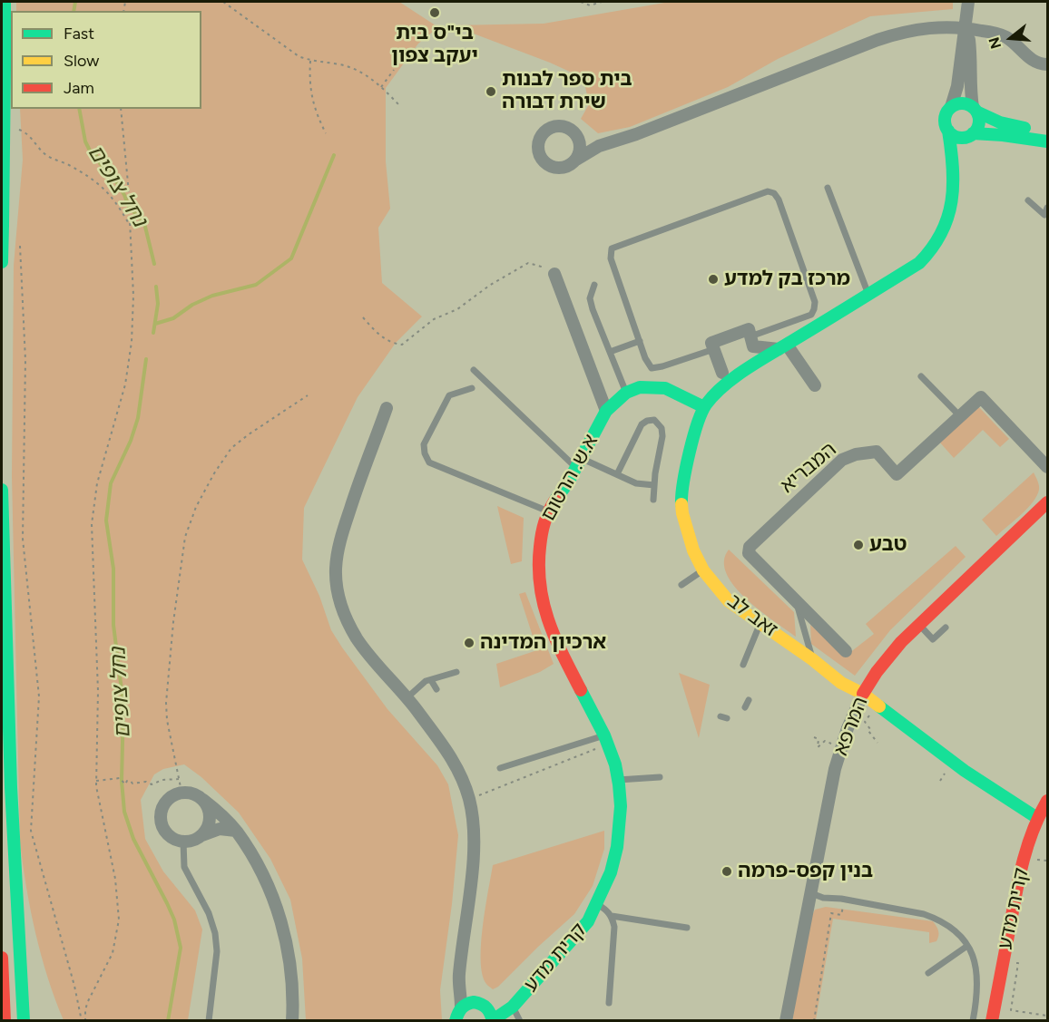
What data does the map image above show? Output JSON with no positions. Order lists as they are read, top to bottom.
{
  "streets": {
    "main road": [
      "א.ש. הרטום",
      "זאב לב",
      "המרפא",
      "קרית מדע"
    ],
    "street": ["המבריא"]
  },
  "crossings": [
    ["א.ש. הרטום", "קרית מדע"],
    ["זאב לב", "המרפא"],
    ["זאב לב", "קרית מדע"]
  ],
  "water": ["נחל צופים"],
  "places": [
    "בי\"ס בית יעקב צפון",
    "בית ספר לבנות שירת דבורה",
    "מרכז בק למדע",
    "טבע",
    "ארכיון המדינה",
    "בנין קפס-פרמה"
  ],
  "legend": ["Fast", "Slow", "Jam"],
  "north": "left"
}
